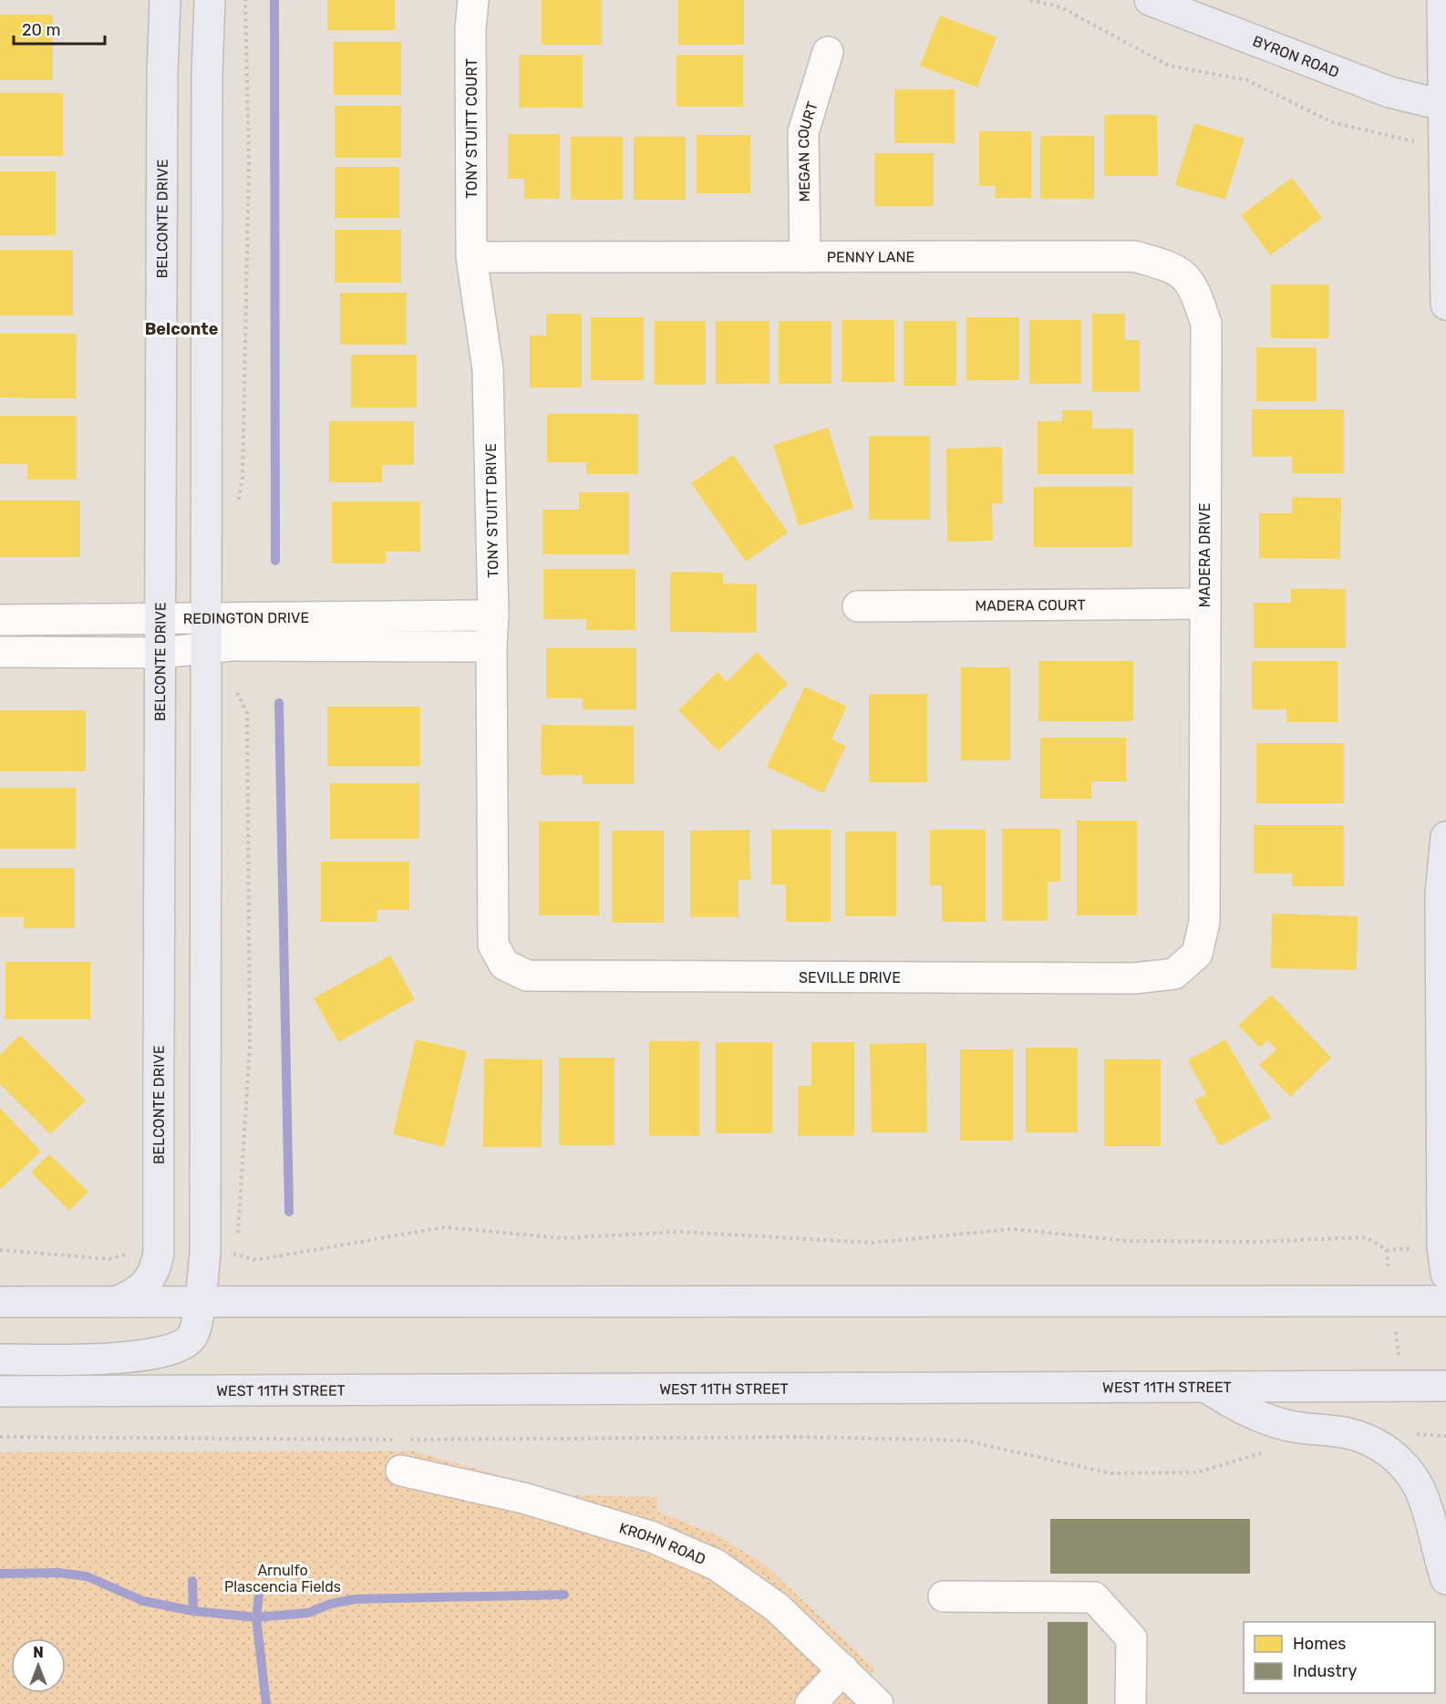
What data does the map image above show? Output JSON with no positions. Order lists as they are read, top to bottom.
{
  "streets": {
    "main road": ["BYRON ROAD", "BELCONTE DRIVE", "WEST 11TH STREET"],
    "street": [
      "TONY STUITT COURT",
      "MEGAN COURT",
      "PENNY LANE",
      "TONY STUITT DRIVE",
      "MADERA DRIVE",
      "MADERA COURT",
      "REDINGTON DRIVE",
      "SEVILLE DRIVE",
      "KROHN ROAD"
    ]
  },
  "crossings": [
    ["TONY STUITT COURT", "PENNY LANE"],
    ["TONY STUITT COURT", "TONY STUITT DRIVE"],
    ["MEGAN COURT", "PENNY LANE"],
    ["BELCONTE DRIVE", "REDINGTON DRIVE"],
    ["PENNY LANE", "TONY STUITT DRIVE"],
    ["PENNY LANE", "MADERA DRIVE"],
    ["TONY STUITT DRIVE", "REDINGTON DRIVE"],
    ["TONY STUITT DRIVE", "SEVILLE DRIVE"],
    ["MADERA DRIVE", "MADERA COURT"],
    ["MADERA DRIVE", "SEVILLE DRIVE"]
  ],
  "districts": ["Belconte"],
  "parks": ["Arnulfo Plascencia Fields"],
  "legend": ["Homes", "Industry"],
  "scale_bar": "20 m",
  "north": "top"
}
